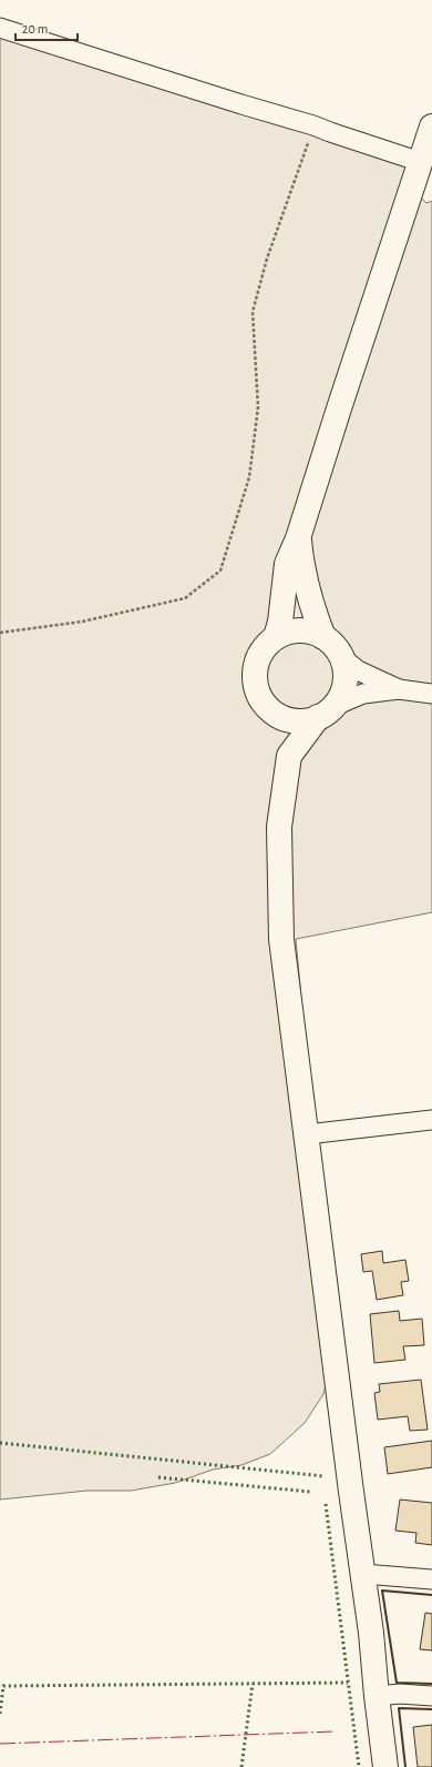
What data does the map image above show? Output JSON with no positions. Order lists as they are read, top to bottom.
{
  "scale_bar": "20 m"
}
